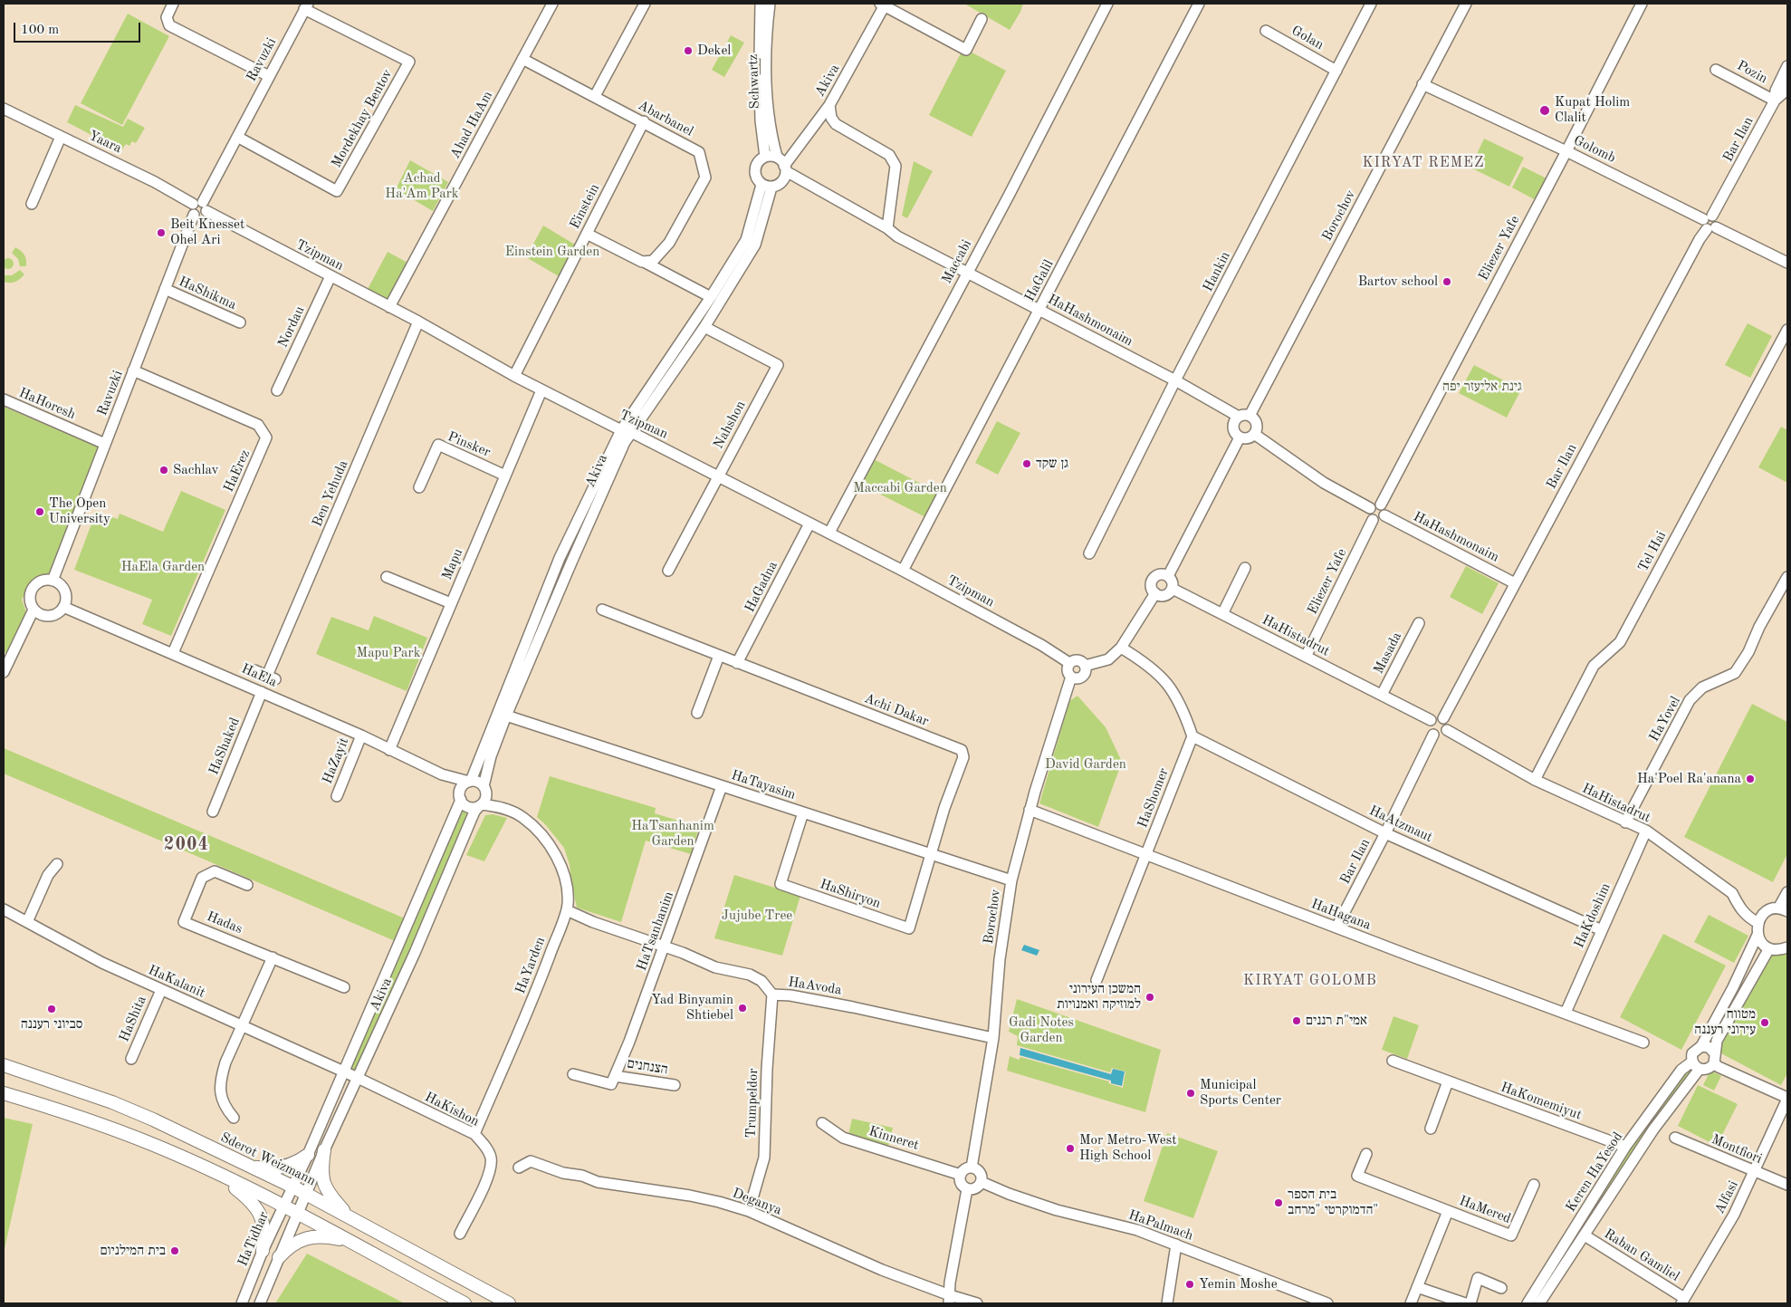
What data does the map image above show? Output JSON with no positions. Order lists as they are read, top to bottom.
{
  "streets": {
    "main road": ["Sderot Weizmann"],
    "street": [
      "Golan",
      "Ravuzki",
      "Pozin",
      "Akiva",
      "Schwartz",
      "Mordekhay Bentov",
      "Abarbanel",
      "Ahad HaAm",
      "Bar Ilan",
      "Yaara",
      "Golomb",
      "Einstein",
      "Borochov",
      "Eliezer Yafe",
      "Tzipman",
      "Maccabi",
      "Hankin",
      "HaGalil",
      "HaShikma",
      "HaHashmonaim",
      "Nordau",
      "HaHoresh",
      "Nahshon",
      "Pinsker",
      "HaErez",
      "Ben Yehuda",
      "Tel Hai",
      "Mapu",
      "HaGadna",
      "HaHistadrut",
      "Masada",
      "HaEla",
      "Achi Dakar",
      "HaYovel",
      "HaShaked",
      "HaZayit",
      "HaTayasim",
      "HaShomer",
      "HaAtzmaut",
      "HaShiryon",
      "HaHagana",
      "HaKdoshim",
      "Hadas",
      "HaTsanhanim",
      "HaYarden",
      "HaKalanit",
      "HaAvoda",
      "HaShita",
      "הצנחנים",
      "HaKomemiyut",
      "Trumpeldor",
      "HaKishon",
      "Kinneret",
      "Montfiori",
      "Keren HaYesod",
      "Alfasi",
      "Deganya",
      "HaMered",
      "HaPalmach",
      "HaTidhar",
      "Raban Gamliel"
    ]
  },
  "crossings": [
    ["Golan", "Hankin"],
    ["Ravuzki", "Mordekhay Bentov"],
    ["Ravuzki", "Yaara"],
    ["Ravuzki", "Tzipman"],
    ["Ravuzki", "HaShikma"],
    ["Ravuzki", "HaHoresh"],
    ["Ravuzki", "HaErez"],
    ["Ravuzki", "HaEla"],
    ["Pozin", "Bar Ilan"],
    ["Akiva", "Schwartz"],
    ["Akiva", "Tzipman"],
    ["Akiva", "HaHashmonaim"],
    ["Akiva", "Nahshon"],
    ["Akiva", "HaEla"],
    ["Akiva", "HaTayasim"],
    ["Akiva", "HaYarden"],
    ["Akiva", "HaKalanit"],
    ["Akiva", "HaKishon"],
    ["Akiva", "Sderot Weizmann"],
    ["Akiva", "HaTidhar"],
    ["Schwartz", "HaHashmonaim"],
    ["Abarbanel", "Ahad HaAm"],
    ["Abarbanel", "Einstein"],
    ["Ahad HaAm", "Tzipman"],
    ["Bar Ilan", "Golomb"],
    ["Bar Ilan", "HaHashmonaim"],
    ["Bar Ilan", "HaHistadrut"],
    ["Bar Ilan", "HaAtzmaut"],
    ["Bar Ilan", "HaHagana"],
    ["Yaara", "Tzipman"],
    ["Golomb", "Borochov"],
    ["Golomb", "Eliezer Yafe"],
    ["Einstein", "Tzipman"],
    ["Borochov", "Tzipman"],
    ["Borochov", "HaHashmonaim"],
    ["Borochov", "HaTayasim"],
    ["Borochov", "HaHagana"],
    ["Borochov", "HaAvoda"],
    ["Borochov", "Kinneret"],
    ["Borochov", "HaPalmach"],
    ["Eliezer Yafe", "HaHashmonaim"],
    ["Eliezer Yafe", "HaHistadrut"],
    ["Tzipman", "Maccabi"],
    ["Tzipman", "HaGalil"],
    ["Tzipman", "Nordau"],
    ["Tzipman", "Nahshon"],
    ["Tzipman", "Ben Yehuda"],
    ["Tzipman", "Mapu"],
    ["Tzipman", "HaGadna"],
    ["Maccabi", "HaHashmonaim"],
    ["Hankin", "HaHashmonaim"],
    ["HaGalil", "HaHashmonaim"],
    ["Pinsker", "Mapu"],
    ["HaErez", "HaEla"],
    ["Tel Hai", "HaHistadrut"],
    ["Mapu", "HaEla"],
    ["HaGadna", "Achi Dakar"],
    ["HaHistadrut", "Masada"],
    ["HaHistadrut", "HaYovel"],
    ["HaHistadrut", "HaKdoshim"],
    ["HaEla", "HaShaked"],
    ["HaEla", "HaZayit"],
    ["HaEla", "HaYarden"],
    ["Achi Dakar", "HaTayasim"],
    ["Achi Dakar", "HaShiryon"],
    ["HaTayasim", "HaShiryon"],
    ["HaTayasim", "HaTsanhanim"],
    ["HaShomer", "HaAtzmaut"],
    ["HaShomer", "HaHagana"],
    ["HaAtzmaut", "HaKdoshim"],
    ["HaHagana", "HaKdoshim"],
    ["HaTsanhanim", "HaAvoda"],
    ["HaTsanhanim", "הצנחנים"],
    ["HaYarden", "HaAvoda"],
    ["HaYarden", "HaKishon"],
    ["HaKalanit", "HaShita"],
    ["HaKalanit", "HaKishon"],
    ["HaAvoda", "Trumpeldor"],
    ["HaKomemiyut", "Keren HaYesod"],
    ["Trumpeldor", "Deganya"],
    ["Kinneret", "HaPalmach"],
    ["Montfiori", "Alfasi"],
    ["Sderot Weizmann", "HaTidhar"],
    ["Keren HaYesod", "Raban Gamliel"],
    ["Alfasi", "Raban Gamliel"]
  ],
  "districts": ["KIRYAT REMEZ", "2004", "KIRYAT GOLOMB"],
  "parks": [
    "Achad Ha'Am Park",
    "Einstein Garden",
    "גינת אליעזר יפה",
    "Maccabi Garden",
    "HaEla Garden",
    "Mapu Park",
    "David Garden",
    "HaTsanhanim Garden",
    "Jujube Tree",
    "Gadi Notes Garden"
  ],
  "places": [
    "Dekel",
    "Kupat Holim Clalit",
    "Beit Knesset Ohel Ari",
    "Bartov school",
    "גן שקד",
    "Sachlav",
    "The Open University",
    "Ha'Poel Ra'anana",
    "המשכן העירוני למוזיקה ואמנויות",
    "Yad Binyamin Shtiebel",
    "סביוני רעננה",
    "אמי\"ת רננים",
    "מטווח עירוני רעננה",
    "Municipal Sports Center",
    "Mor Metro-West High School",
    "בית הספר הדמוקרטי \"מרחב\"",
    "בית המילניום",
    "Yemin Moshe"
  ],
  "scale_bar": "100 m"
}
